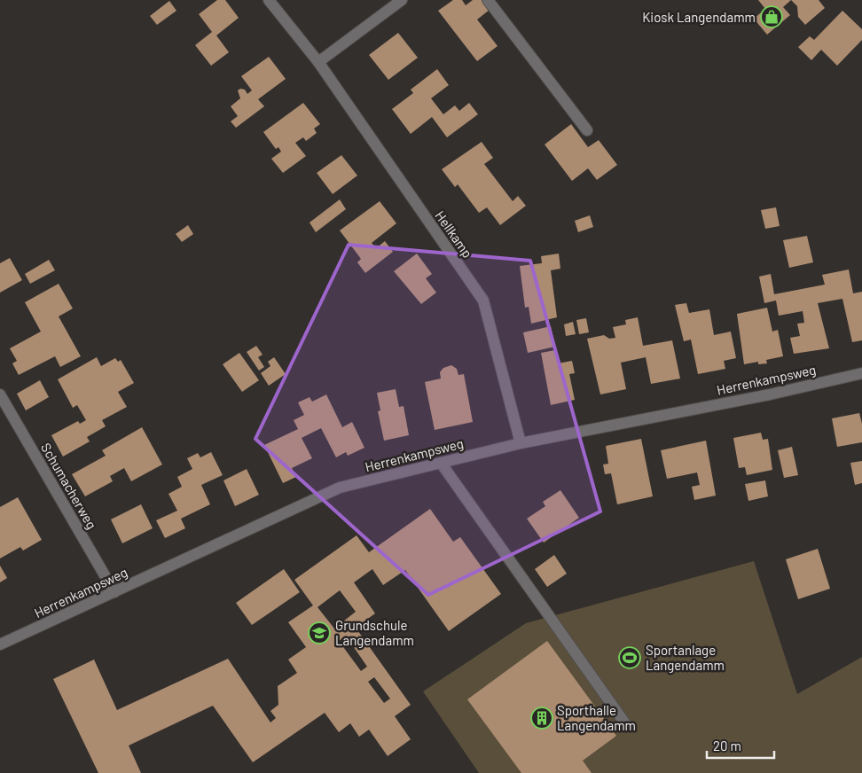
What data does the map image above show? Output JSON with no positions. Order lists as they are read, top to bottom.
{
  "streets": {
    "street": ["Hellkamp", "Herrenkampsweg", "Schumacherweg"]
  },
  "crossings": [
    ["Hellkamp", "Herrenkampsweg"],
    ["Herrenkampsweg", "Schumacherweg"]
  ],
  "places": {
    "shop": ["Kiosk Langendamm"],
    "school or university": ["Grundschule Langendamm"],
    "sports": ["Sportanlage Langendamm"],
    "building": ["Sporthalle Langendamm"]
  },
  "scale_bar": "20 m"
}
